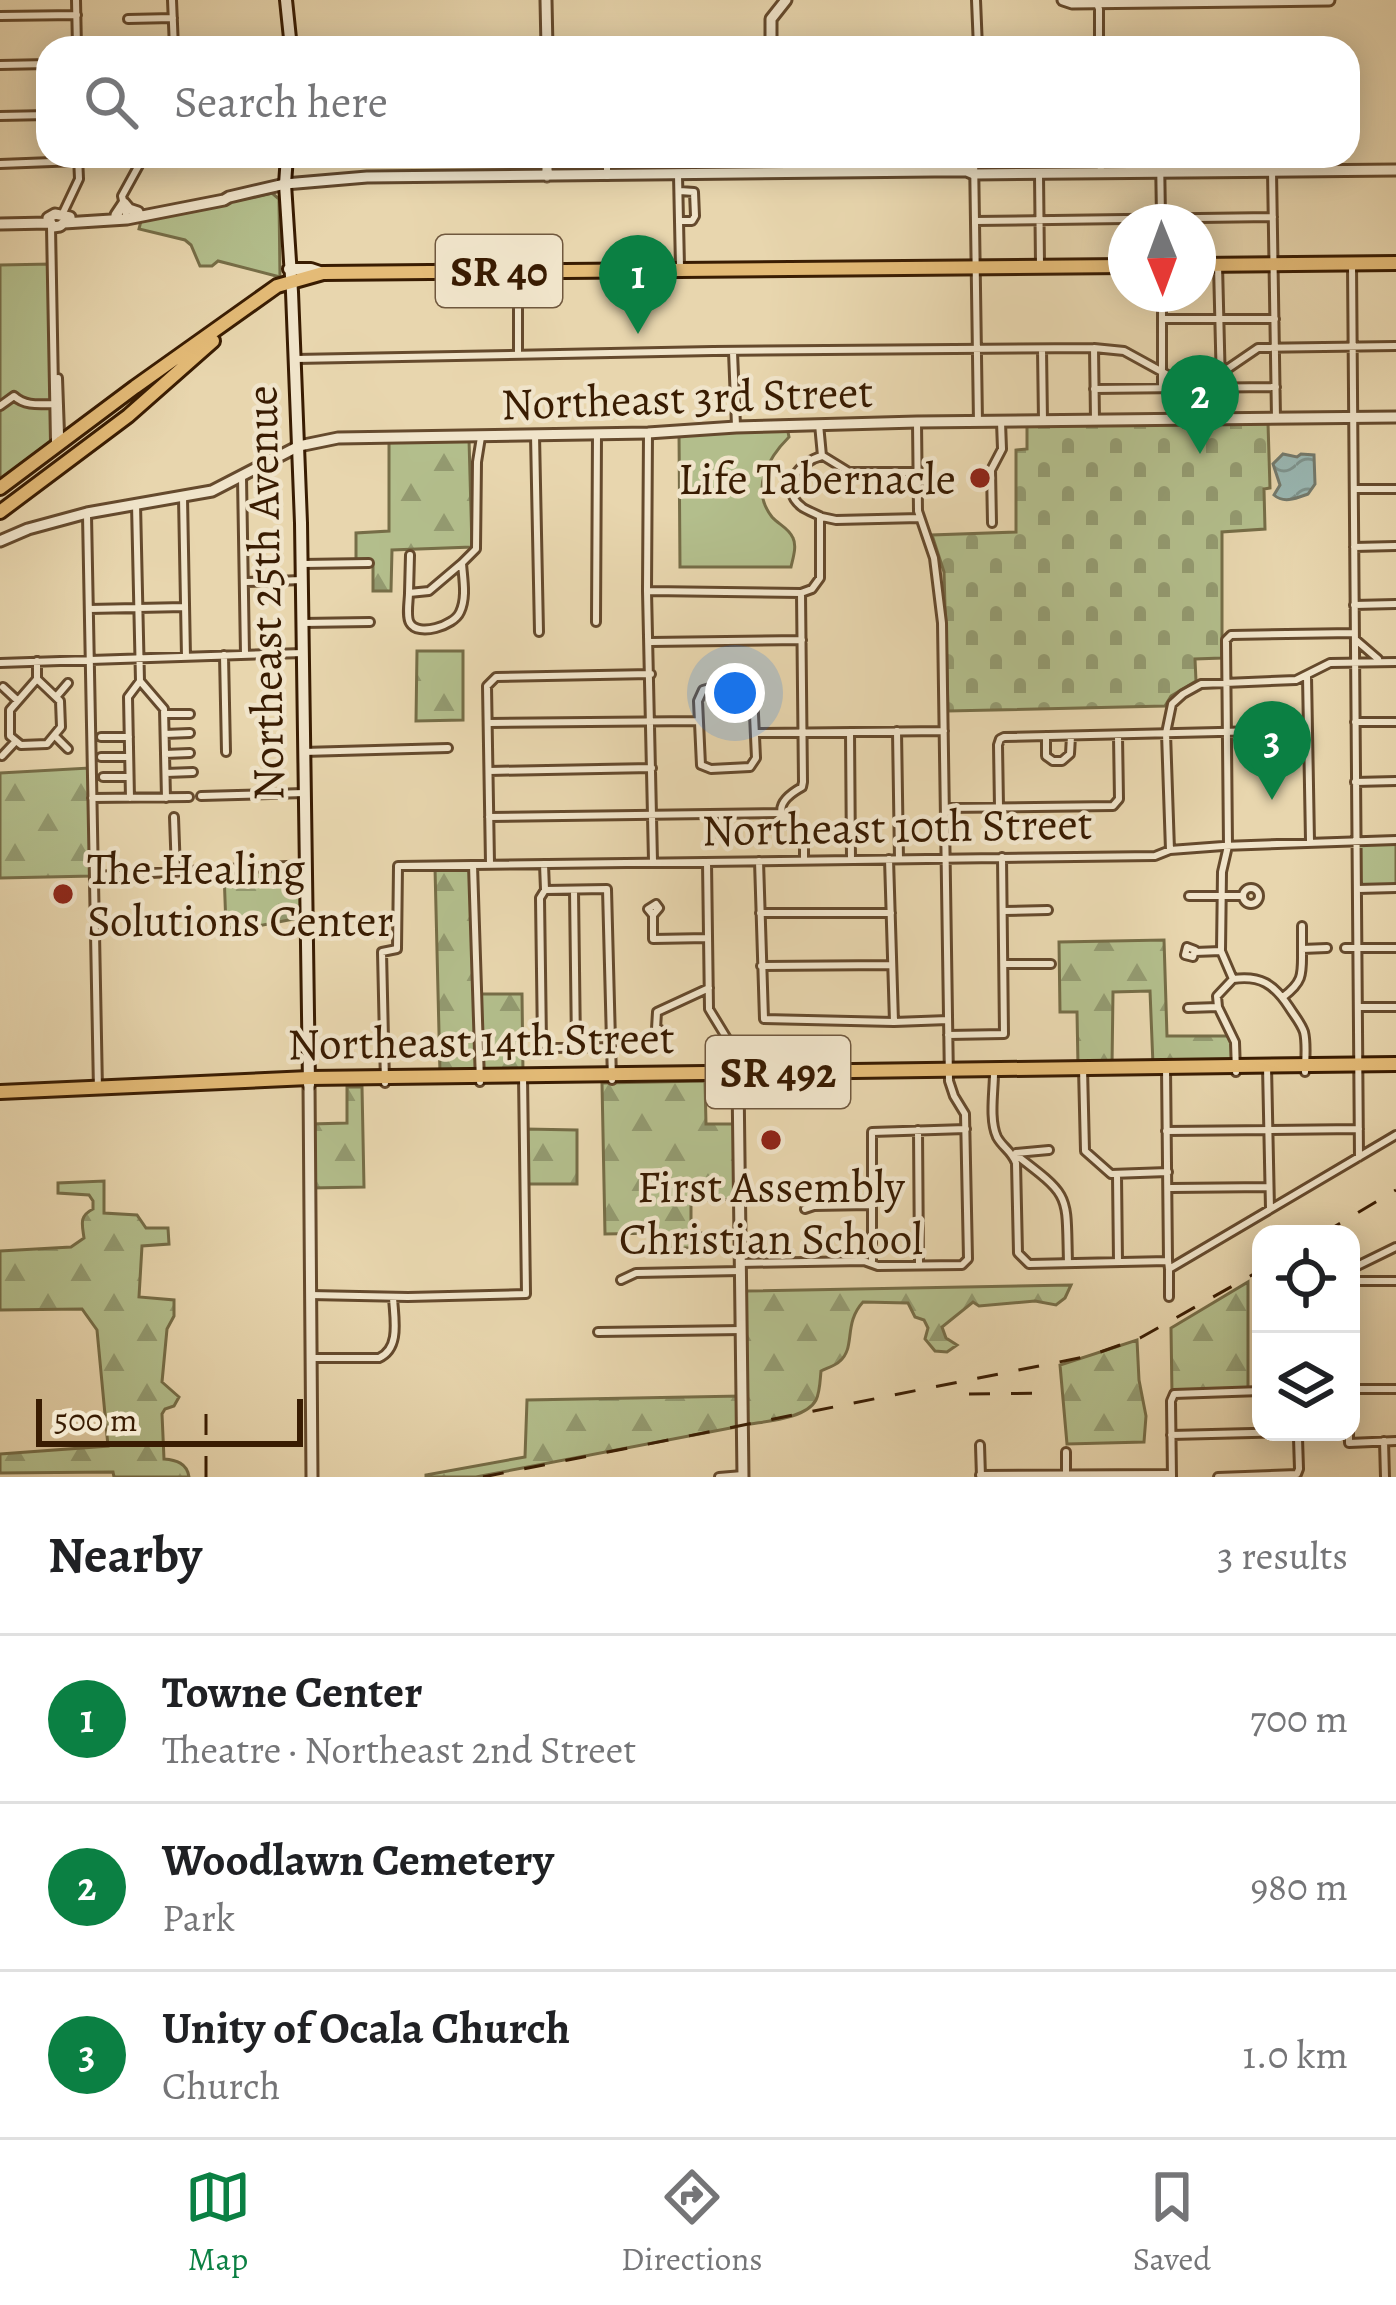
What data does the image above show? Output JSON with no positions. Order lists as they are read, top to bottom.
{
  "streets": {
    "main road": [
      "SR 40",
      "Northeast 25th Avenue",
      "Northeast 14th Street",
      "SR 492"
    ],
    "street": ["Northeast 3rd Street", "Northeast 10th Street"]
  },
  "crossings": [
    ["SR 40", "Northeast 25th Avenue"],
    ["Northeast 3rd Street", "Northeast 25th Avenue"],
    ["Northeast 25th Avenue", "Northeast 14th Street"],
    ["Northeast 10th Street", "Northeast 14th Street"]
  ],
  "places": ["Life Tabernacle", "The Healing Solutions Center", "First Assembly Christian School"],
  "scale_bar": "500 m",
  "north": "bottom",
  "page": {
    "search": "Search here",
    "pins": ["1", "2", "3"],
    "scale": "500 m",
    "heading": ["Nearby", "3 results"],
    "list": [
      {
        "mark": "1",
        "name": "Towne Center",
        "note": "Theatre · Northeast 2nd Street",
        "value": "700 m"
      },
      {
        "mark": "2",
        "name": "Woodlawn Cemetery",
        "note": "Park",
        "value": "980 m"
      },
      {
        "mark": "3",
        "name": "Unity of Ocala Church",
        "note": "Church",
        "value": "1.0 km"
      }
    ],
    "nav": ["Map", "Directions", "Saved"]
  }
}
